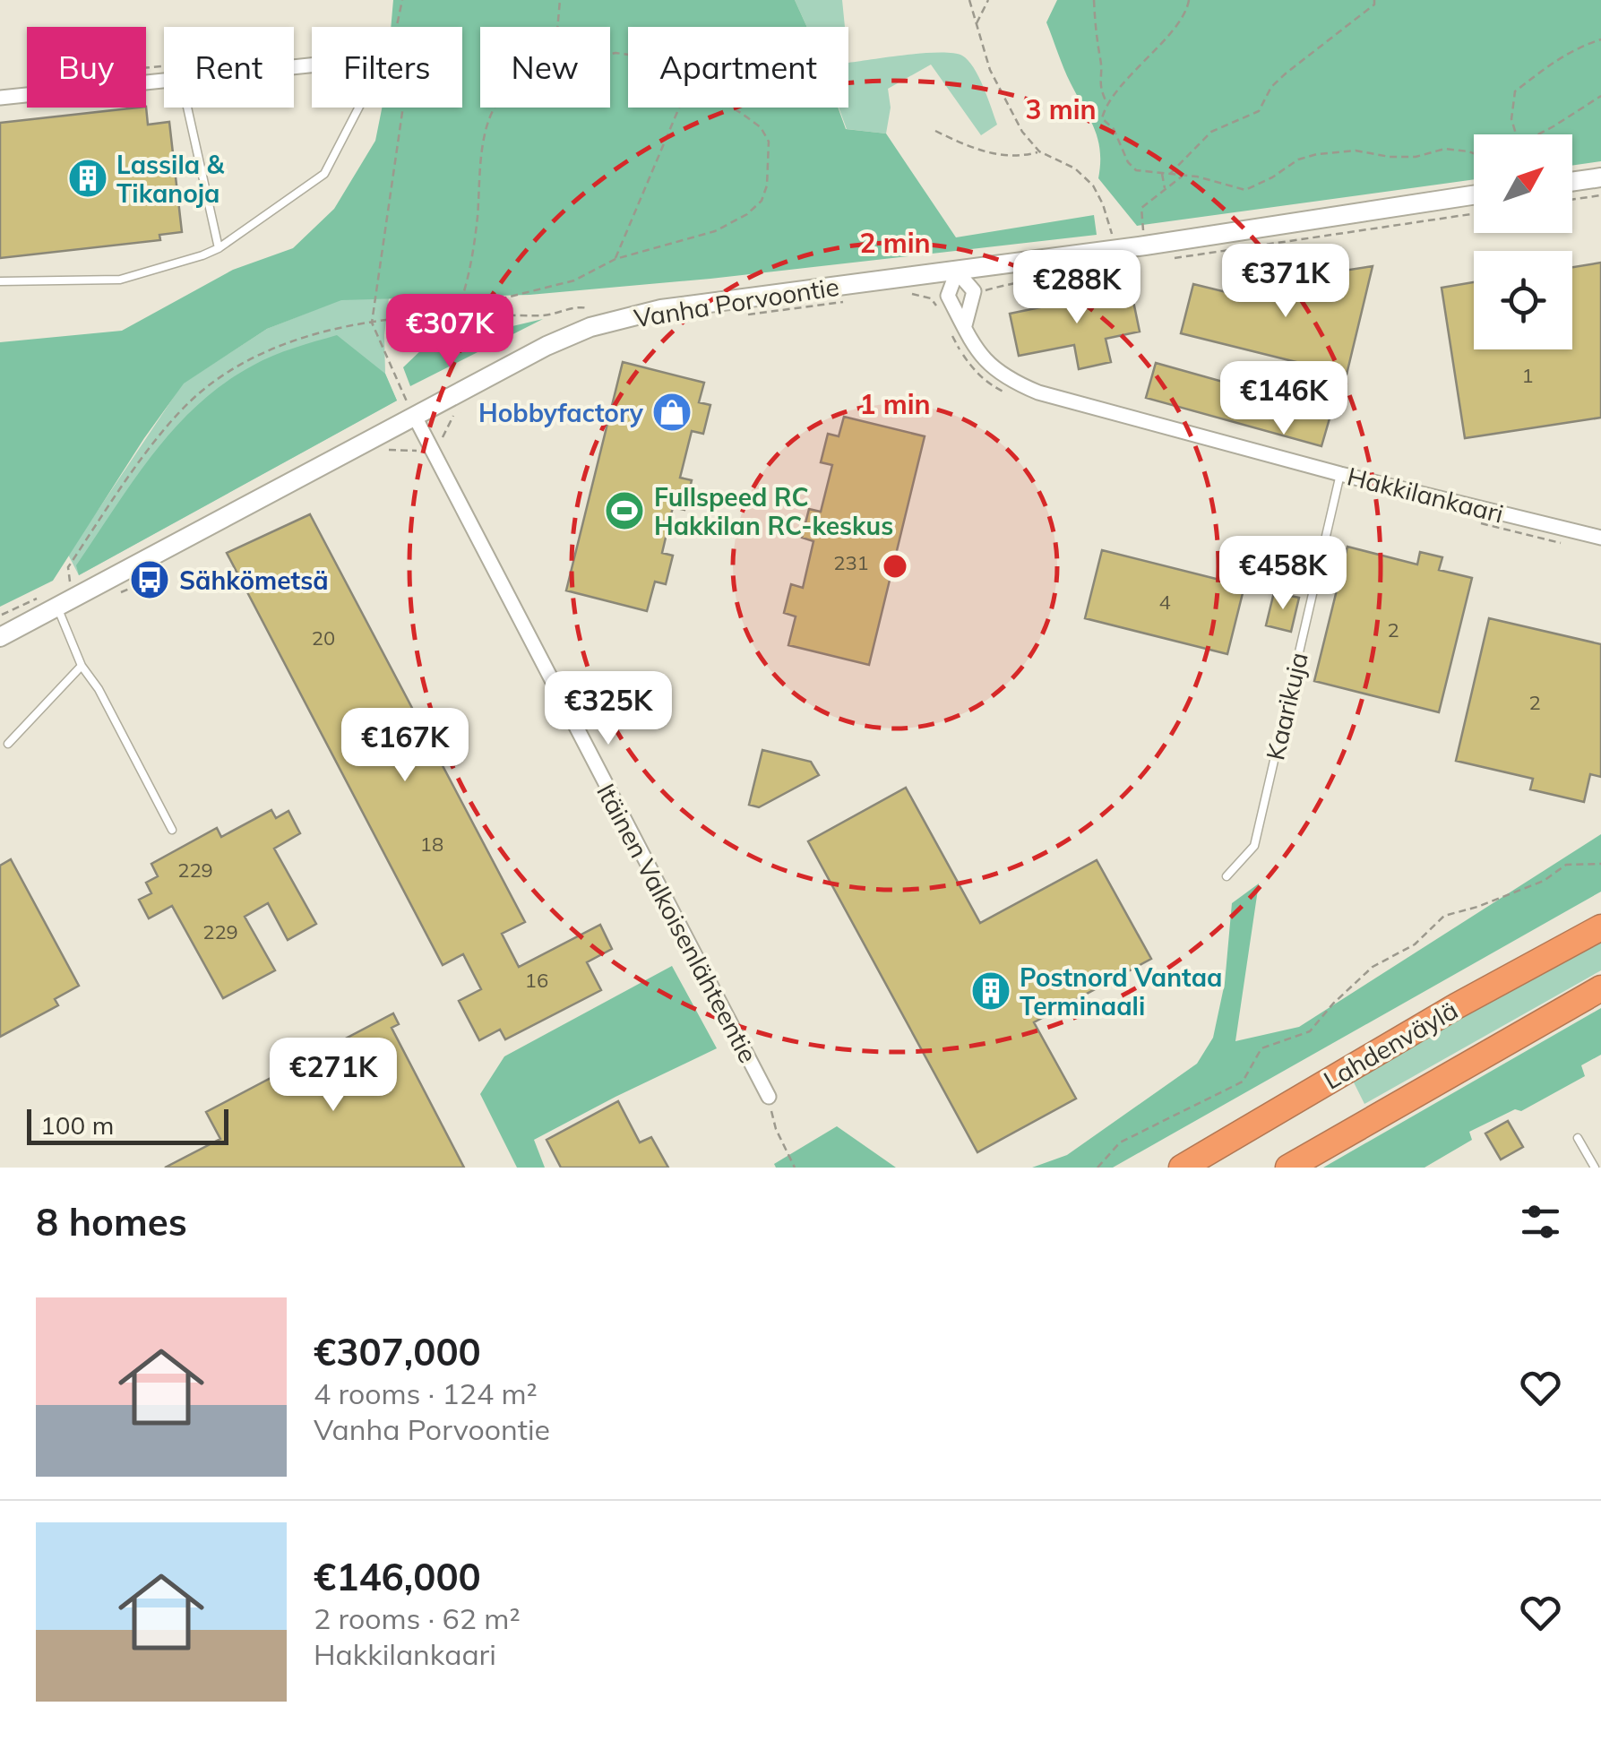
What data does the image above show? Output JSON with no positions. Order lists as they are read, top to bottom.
{
  "streets": {
    "highway": ["Lahdenväylä"],
    "main road": ["Vanha Porvoontie"],
    "street": ["Hakkilankaari", "Itäinen Valkoisenlähteentie"],
    "lane": ["Kaarikuja"]
  },
  "crossings": [
    ["Vanha Porvoontie", "Hakkilankaari"],
    ["Vanha Porvoontie", "Itäinen Valkoisenlähteentie"],
    ["Hakkilankaari", "Kaarikuja"]
  ],
  "places": {
    "building": ["Lassila & Tikanoja", "Postnord Vantaa Terminaali"],
    "shop": ["Hobbyfactory"],
    "sports": ["Fullspeed RC Hakkilan RC-keskus"],
    "bus stop": ["Sähkömetsä"]
  },
  "house_numbers": [
    "1",
    "231",
    "4",
    "2",
    "20",
    "2",
    "18",
    "229",
    "229",
    "16"
  ],
  "scale_bar": "100 m",
  "north": "top right",
  "page": {
    "chip": [
      "Buy",
      "Rent",
      "Filters",
      "New",
      "Apartment"
    ],
    "price": [
      "€371K",
      "€288K",
      "€307K",
      "€146K",
      "€458K",
      "€325K",
      "€167K",
      "€271K"
    ],
    "scale": "100 m",
    "heading": "8 homes",
    "list": [
      {
        "name": "€307,000",
        "note": "4 rooms · 124 m² · Vanha Porvoontie"
      },
      {
        "name": "€146,000",
        "note": "2 rooms · 62 m² · Hakkilankaari"
      }
    ]
  },
  "rings": ["3 min", "2 min", "1 min"]
}
